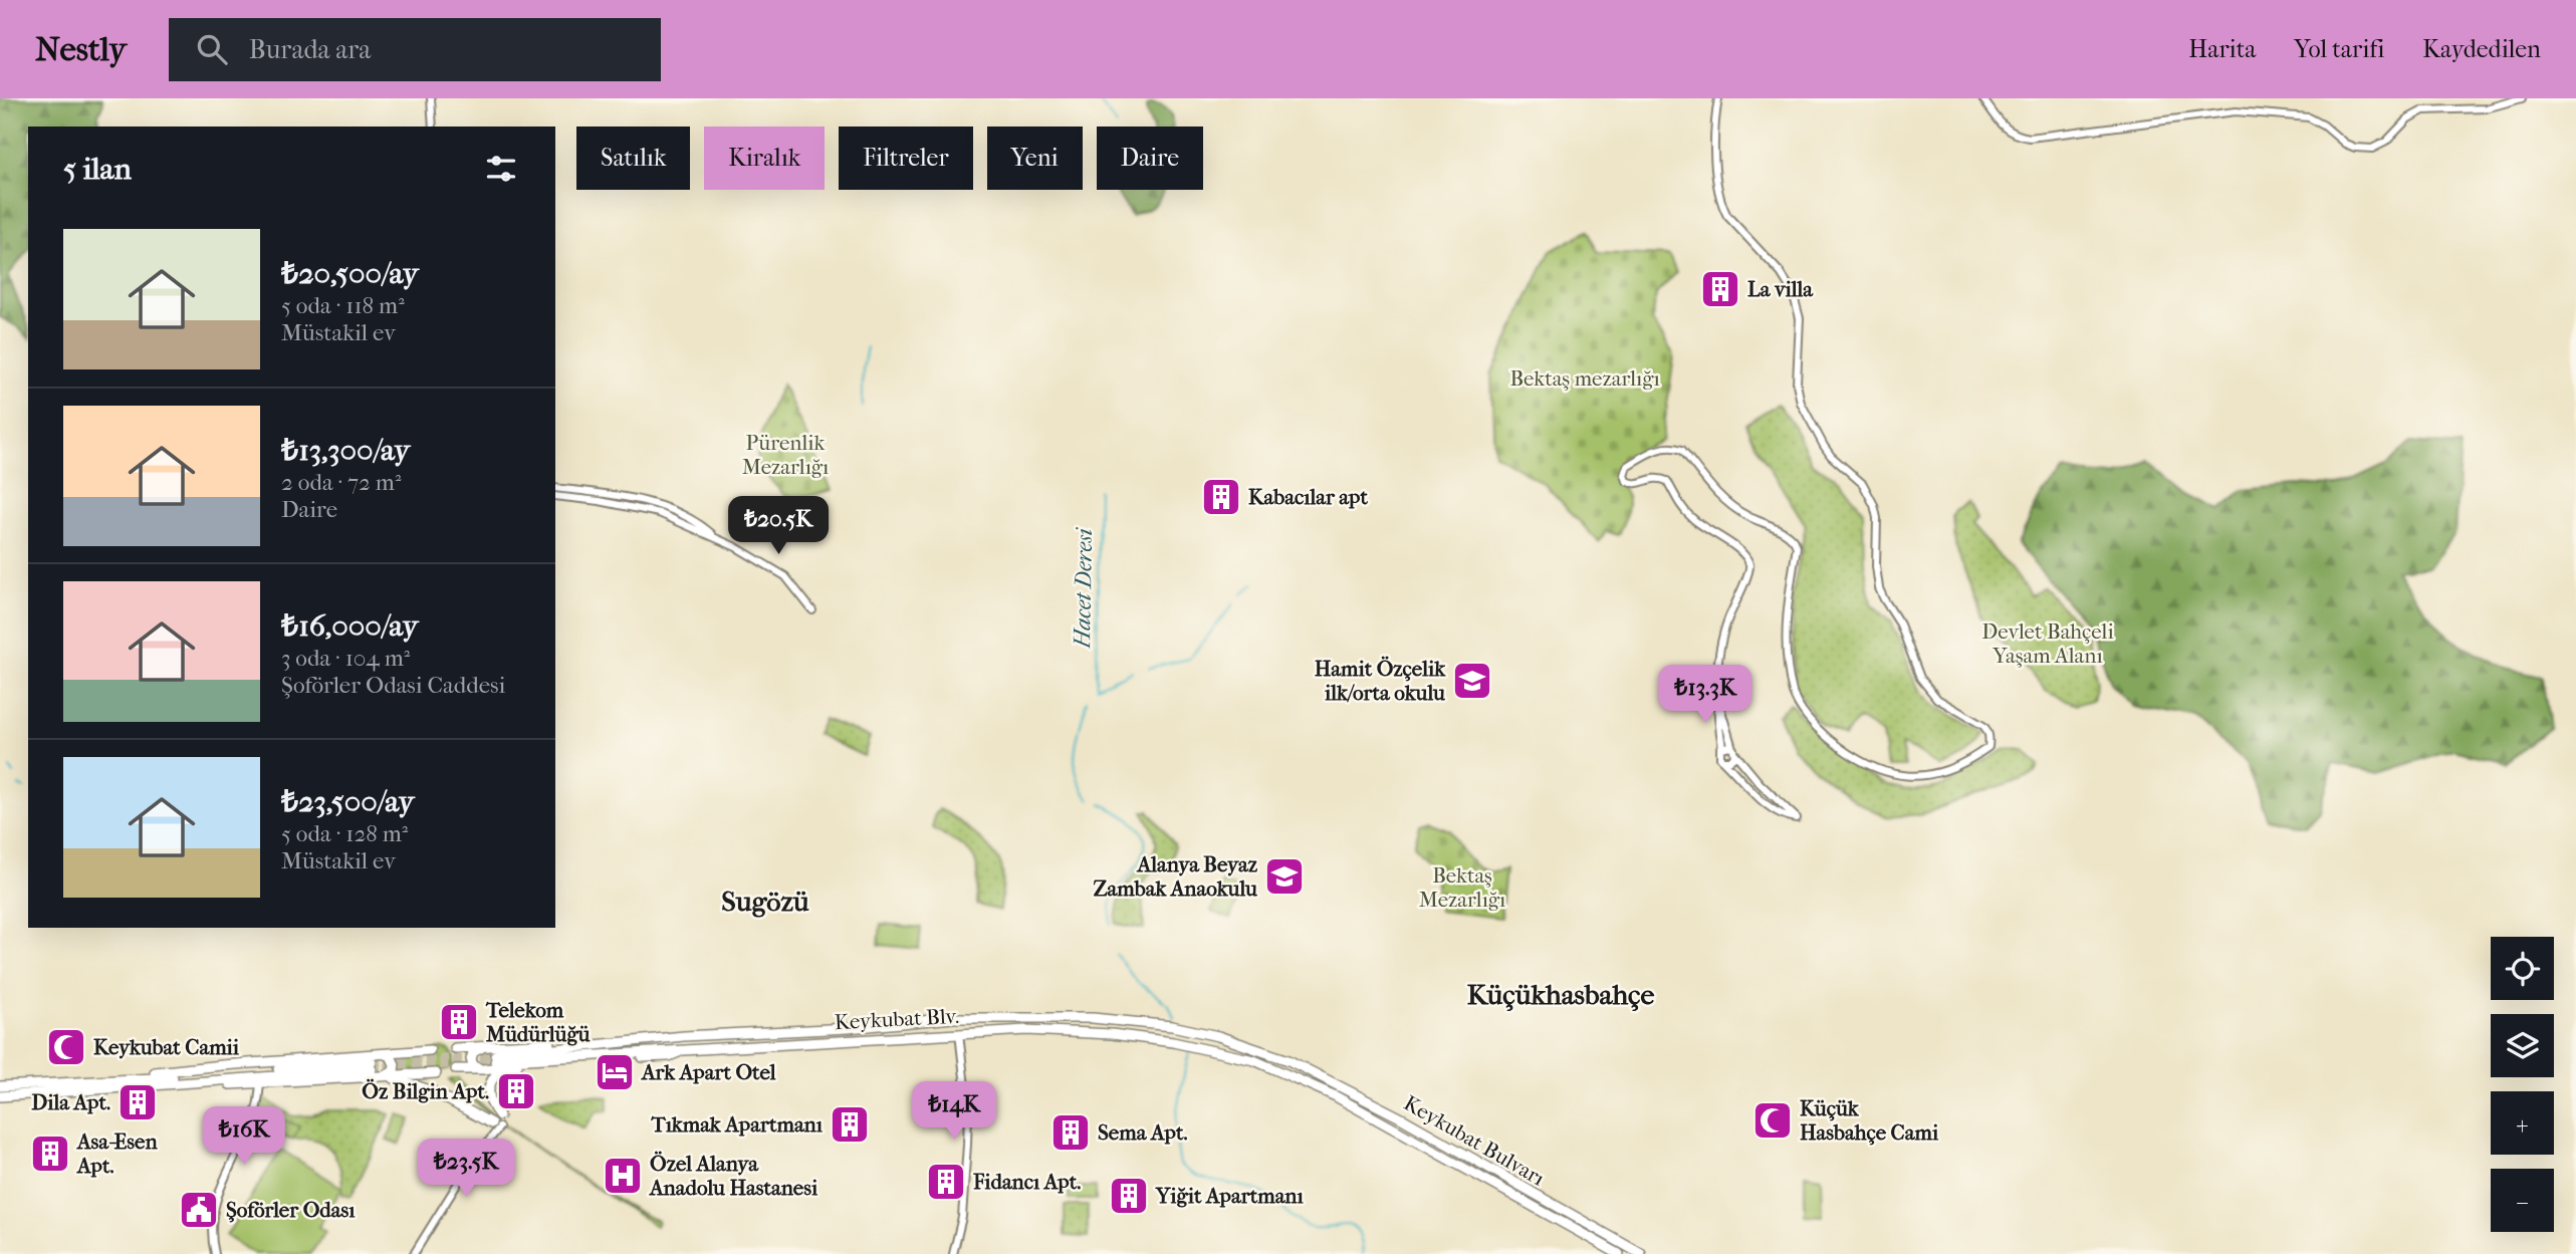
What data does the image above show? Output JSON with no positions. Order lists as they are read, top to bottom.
{
  "streets": {
    "highway": ["Keykubat Blv.", "Keykubat Bulvarı"]
  },
  "crossings": [
    ["Keykubat Blv.", "Keykubat Bulvarı"]
  ],
  "districts": ["Sugözü", "Küçükhasbahçe"],
  "water": ["Hacet Deresi"],
  "parks": [
    "Bektaş mezarlığı",
    "Pürenlik Mezarlığı",
    "Devlet Bahçeli Yaşam Alanı",
    "Bektaş Mezarlığı"
  ],
  "places": {
    "building": [
      "La villa",
      "Kabacılar apt",
      "Telekom Müdürlüğü",
      "Öz Bilgin Apt.",
      "Dila Apt.",
      "Tıkmak Apartmanı",
      "Sema Apt.",
      "Asa-Esen Apt.",
      "Fidancı Apt.",
      "Yiğit Apartmanı"
    ],
    "school or university": ["Hamit Özçelik ilk/orta okulu", "Alanya Beyaz Zambak Anaokulu"],
    "mosque": ["Keykubat Camii", "Küçük Hasbahçe Cami"],
    "hotel": ["Ark Apart Otel"],
    "hospital": ["Özel Alanya Anadolu Hastanesi"],
    "public building": ["Şoförler Odası"]
  },
  "page": {
    "header": "Nestly",
    "search": "Burada ara",
    "nav": ["Harita", "Yol tarifi", "Kaydedilen"],
    "chip": [
      "Satılık",
      "Kiralık",
      "Filtreler",
      "Yeni",
      "Daire"
    ],
    "heading": "5 ilan",
    "list": [
      {
        "name": "₺20,500/ay",
        "note": "5 oda · 118 m² · Müstakil ev"
      },
      {
        "name": "₺13,300/ay",
        "note": "2 oda · 72 m² · Daire"
      },
      {
        "name": "₺16,000/ay",
        "note": "3 oda · 104 m² · Şoförler Odasi Caddesi"
      },
      {
        "name": "₺23,500/ay",
        "note": "5 oda · 128 m² · Müstakil ev"
      }
    ],
    "price": [
      "₺20.5K",
      "₺13.3K",
      "₺14K",
      "₺16K",
      "₺23.5K"
    ],
    "map_buttons": ["+", "−"]
  }
}
